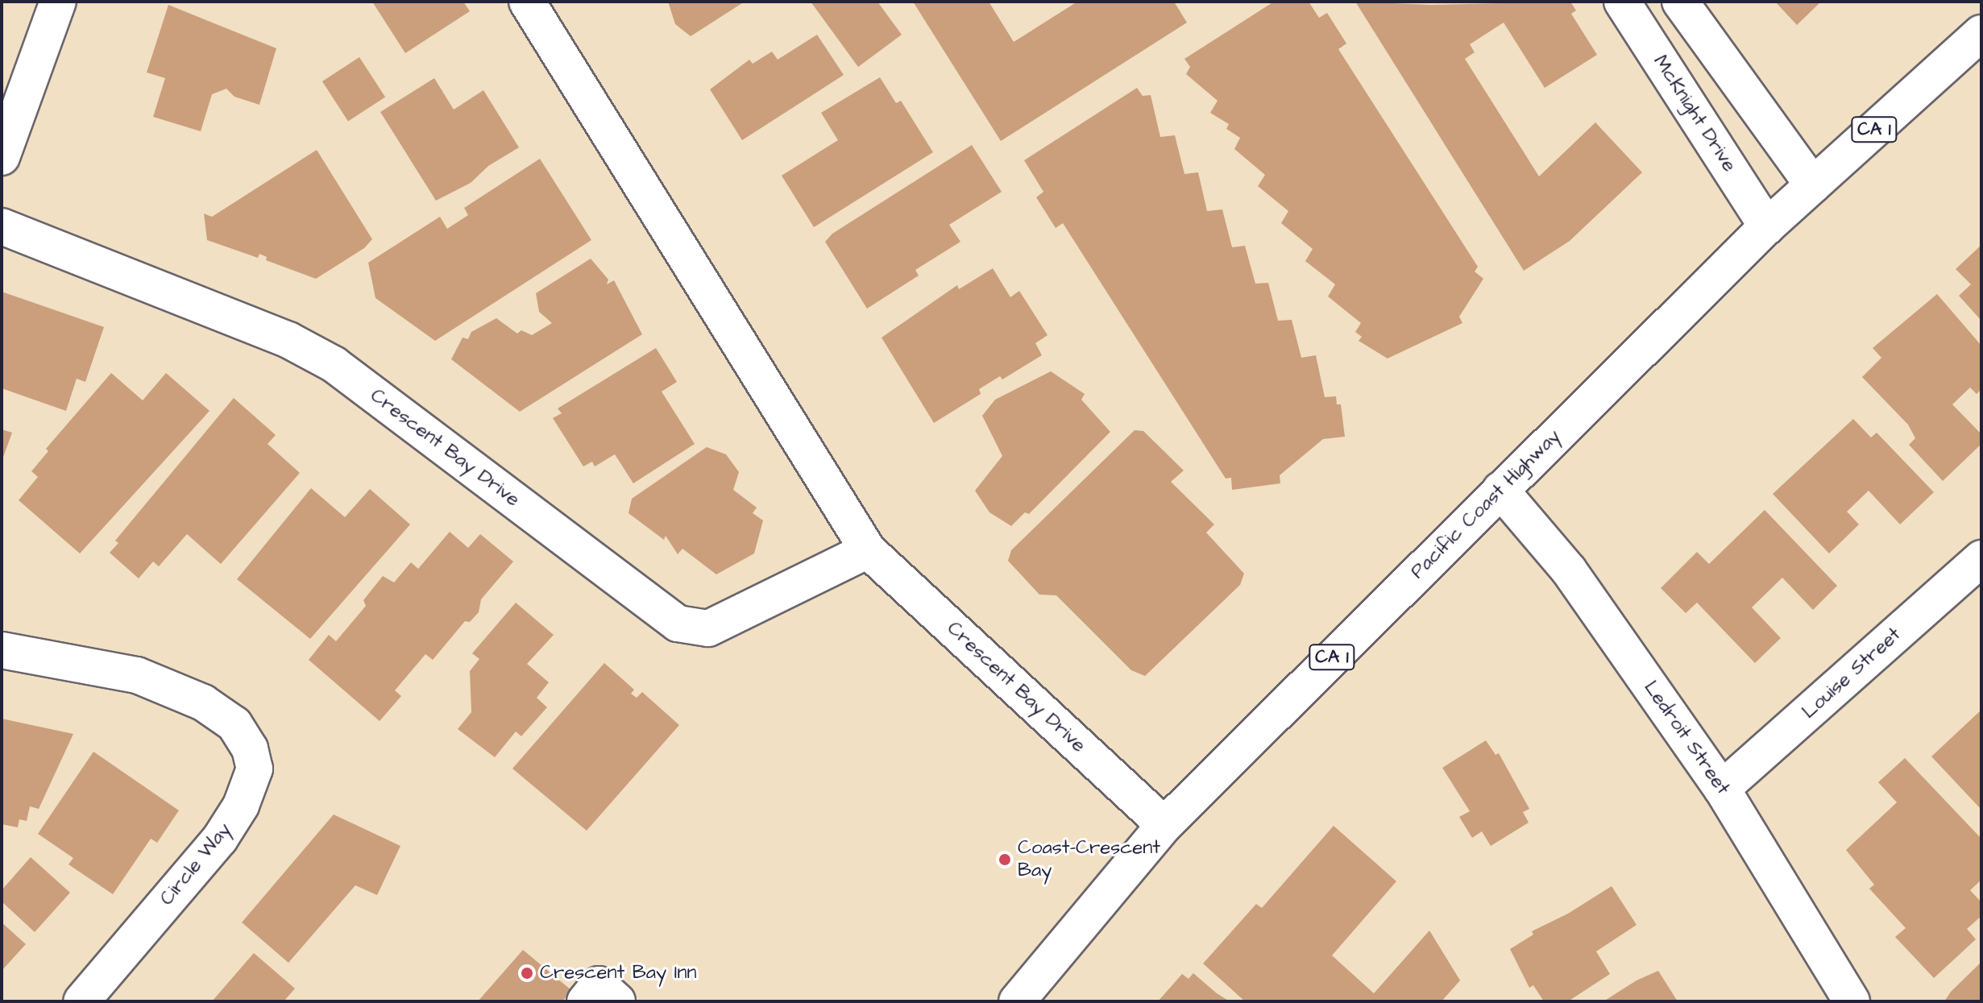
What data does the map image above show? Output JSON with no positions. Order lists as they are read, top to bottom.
{
  "streets": {
    "main road": [
      "McKnight Drive",
      "CA 1",
      "Crescent Bay Drive",
      "Pacific Coast Highway",
      "Louise Street",
      "Ledroit Street",
      "Circle Way"
    ]
  },
  "crossings": [
    ["McKnight Drive", "Pacific Coast Highway"],
    ["Crescent Bay Drive", "Pacific Coast Highway"],
    ["Pacific Coast Highway", "Ledroit Street"],
    ["Louise Street", "Ledroit Street"]
  ],
  "places": ["Coast-Crescent Bay", "Crescent Bay Inn"]
}
